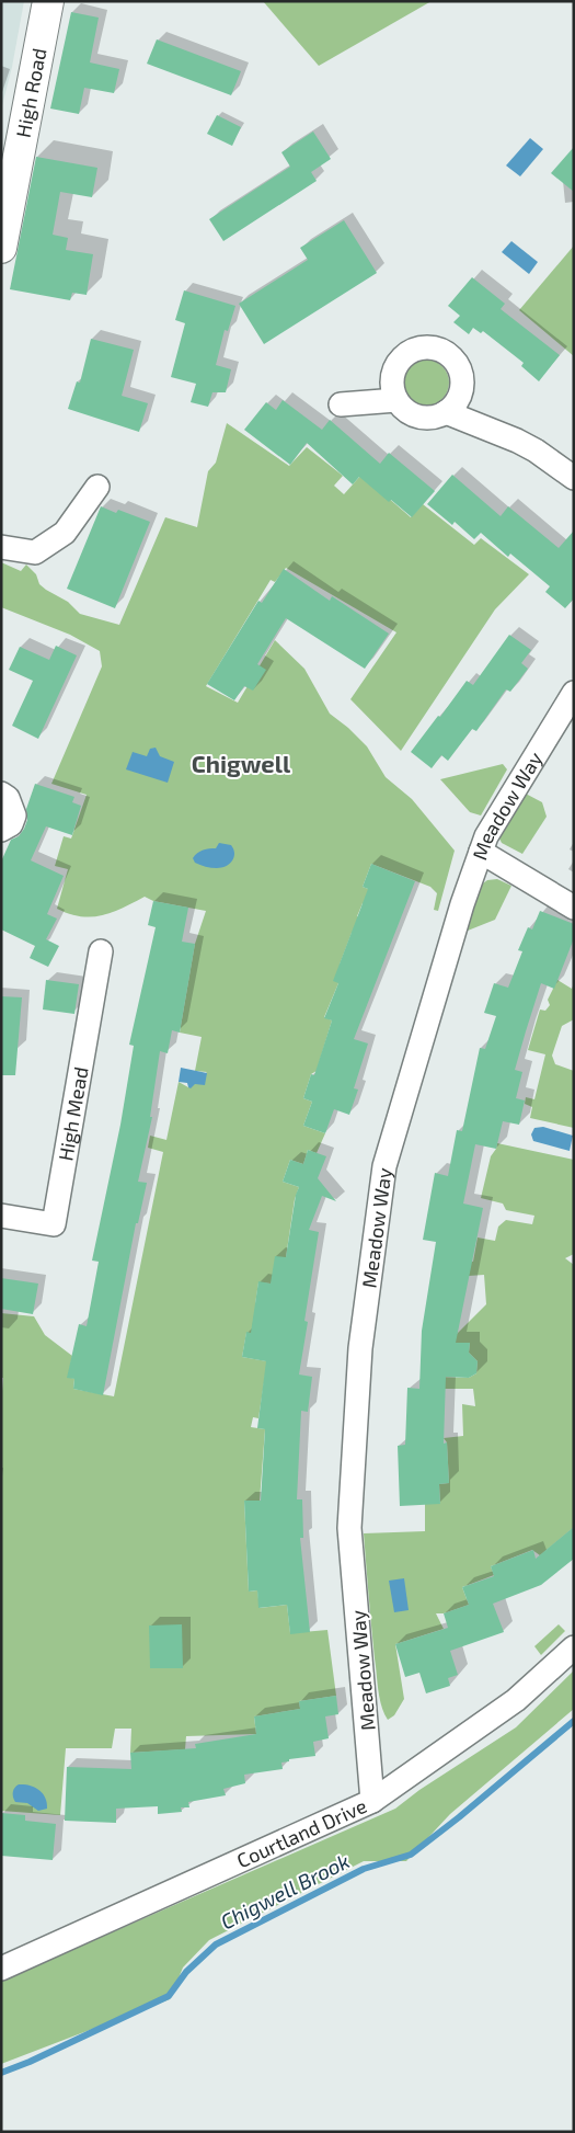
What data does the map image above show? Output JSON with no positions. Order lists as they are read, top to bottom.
{
  "streets": {
    "main road": ["High Road"],
    "street": ["Meadow Way", "High Mead", "Courtland Drive"]
  },
  "crossings": [
    ["Meadow Way", "Courtland Drive"]
  ],
  "districts": ["Chigwell"],
  "water": ["Chigwell Brook"]
}
